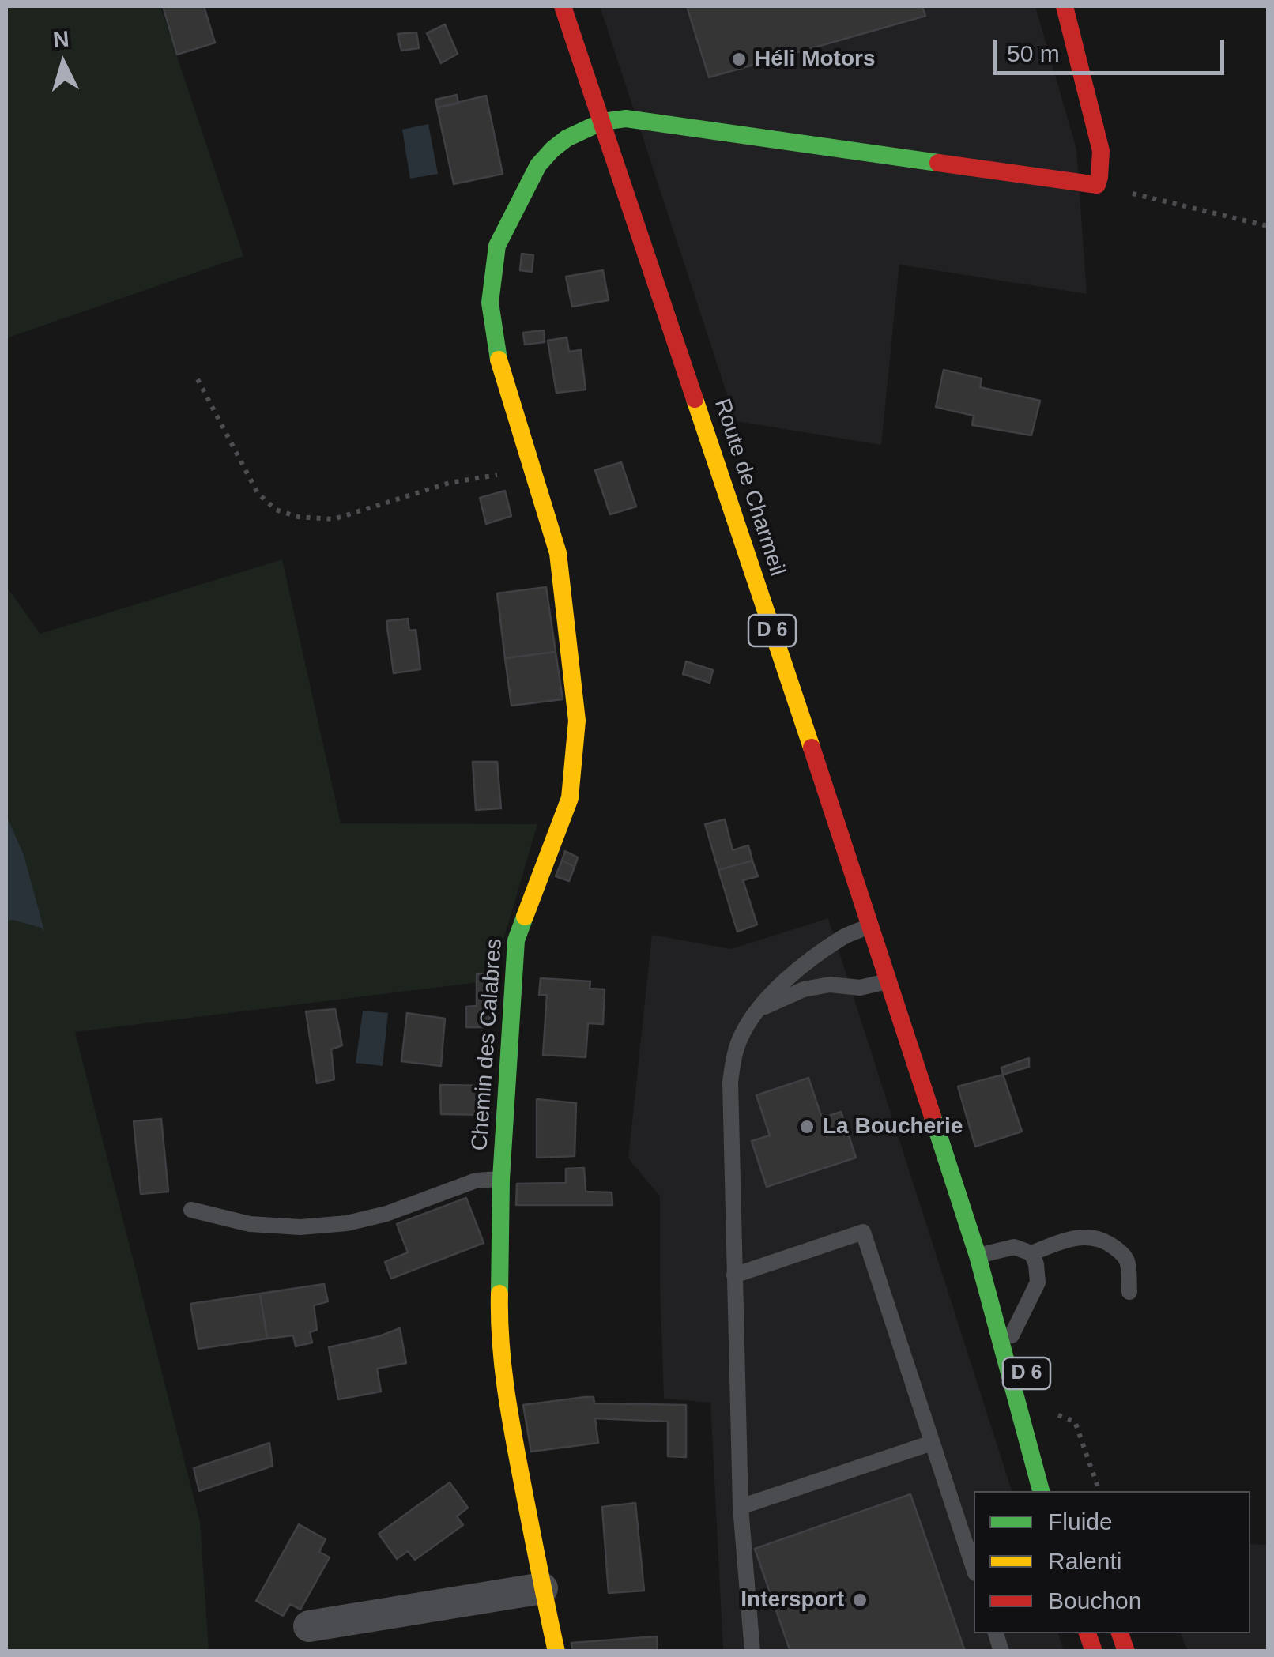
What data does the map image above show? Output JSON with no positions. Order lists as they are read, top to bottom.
{
  "streets": {
    "street": ["Route de Charmeil", "D 6", "Chemin des Calabres"]
  },
  "crossings": [
    ["Route de Charmeil", "Chemin des Calabres"]
  ],
  "places": ["Héli Motors", "La Boucherie", "Intersport"],
  "legend": ["Fluide", "Ralenti", "Bouchon"],
  "scale_bar": "50 m",
  "north": "top"
}
